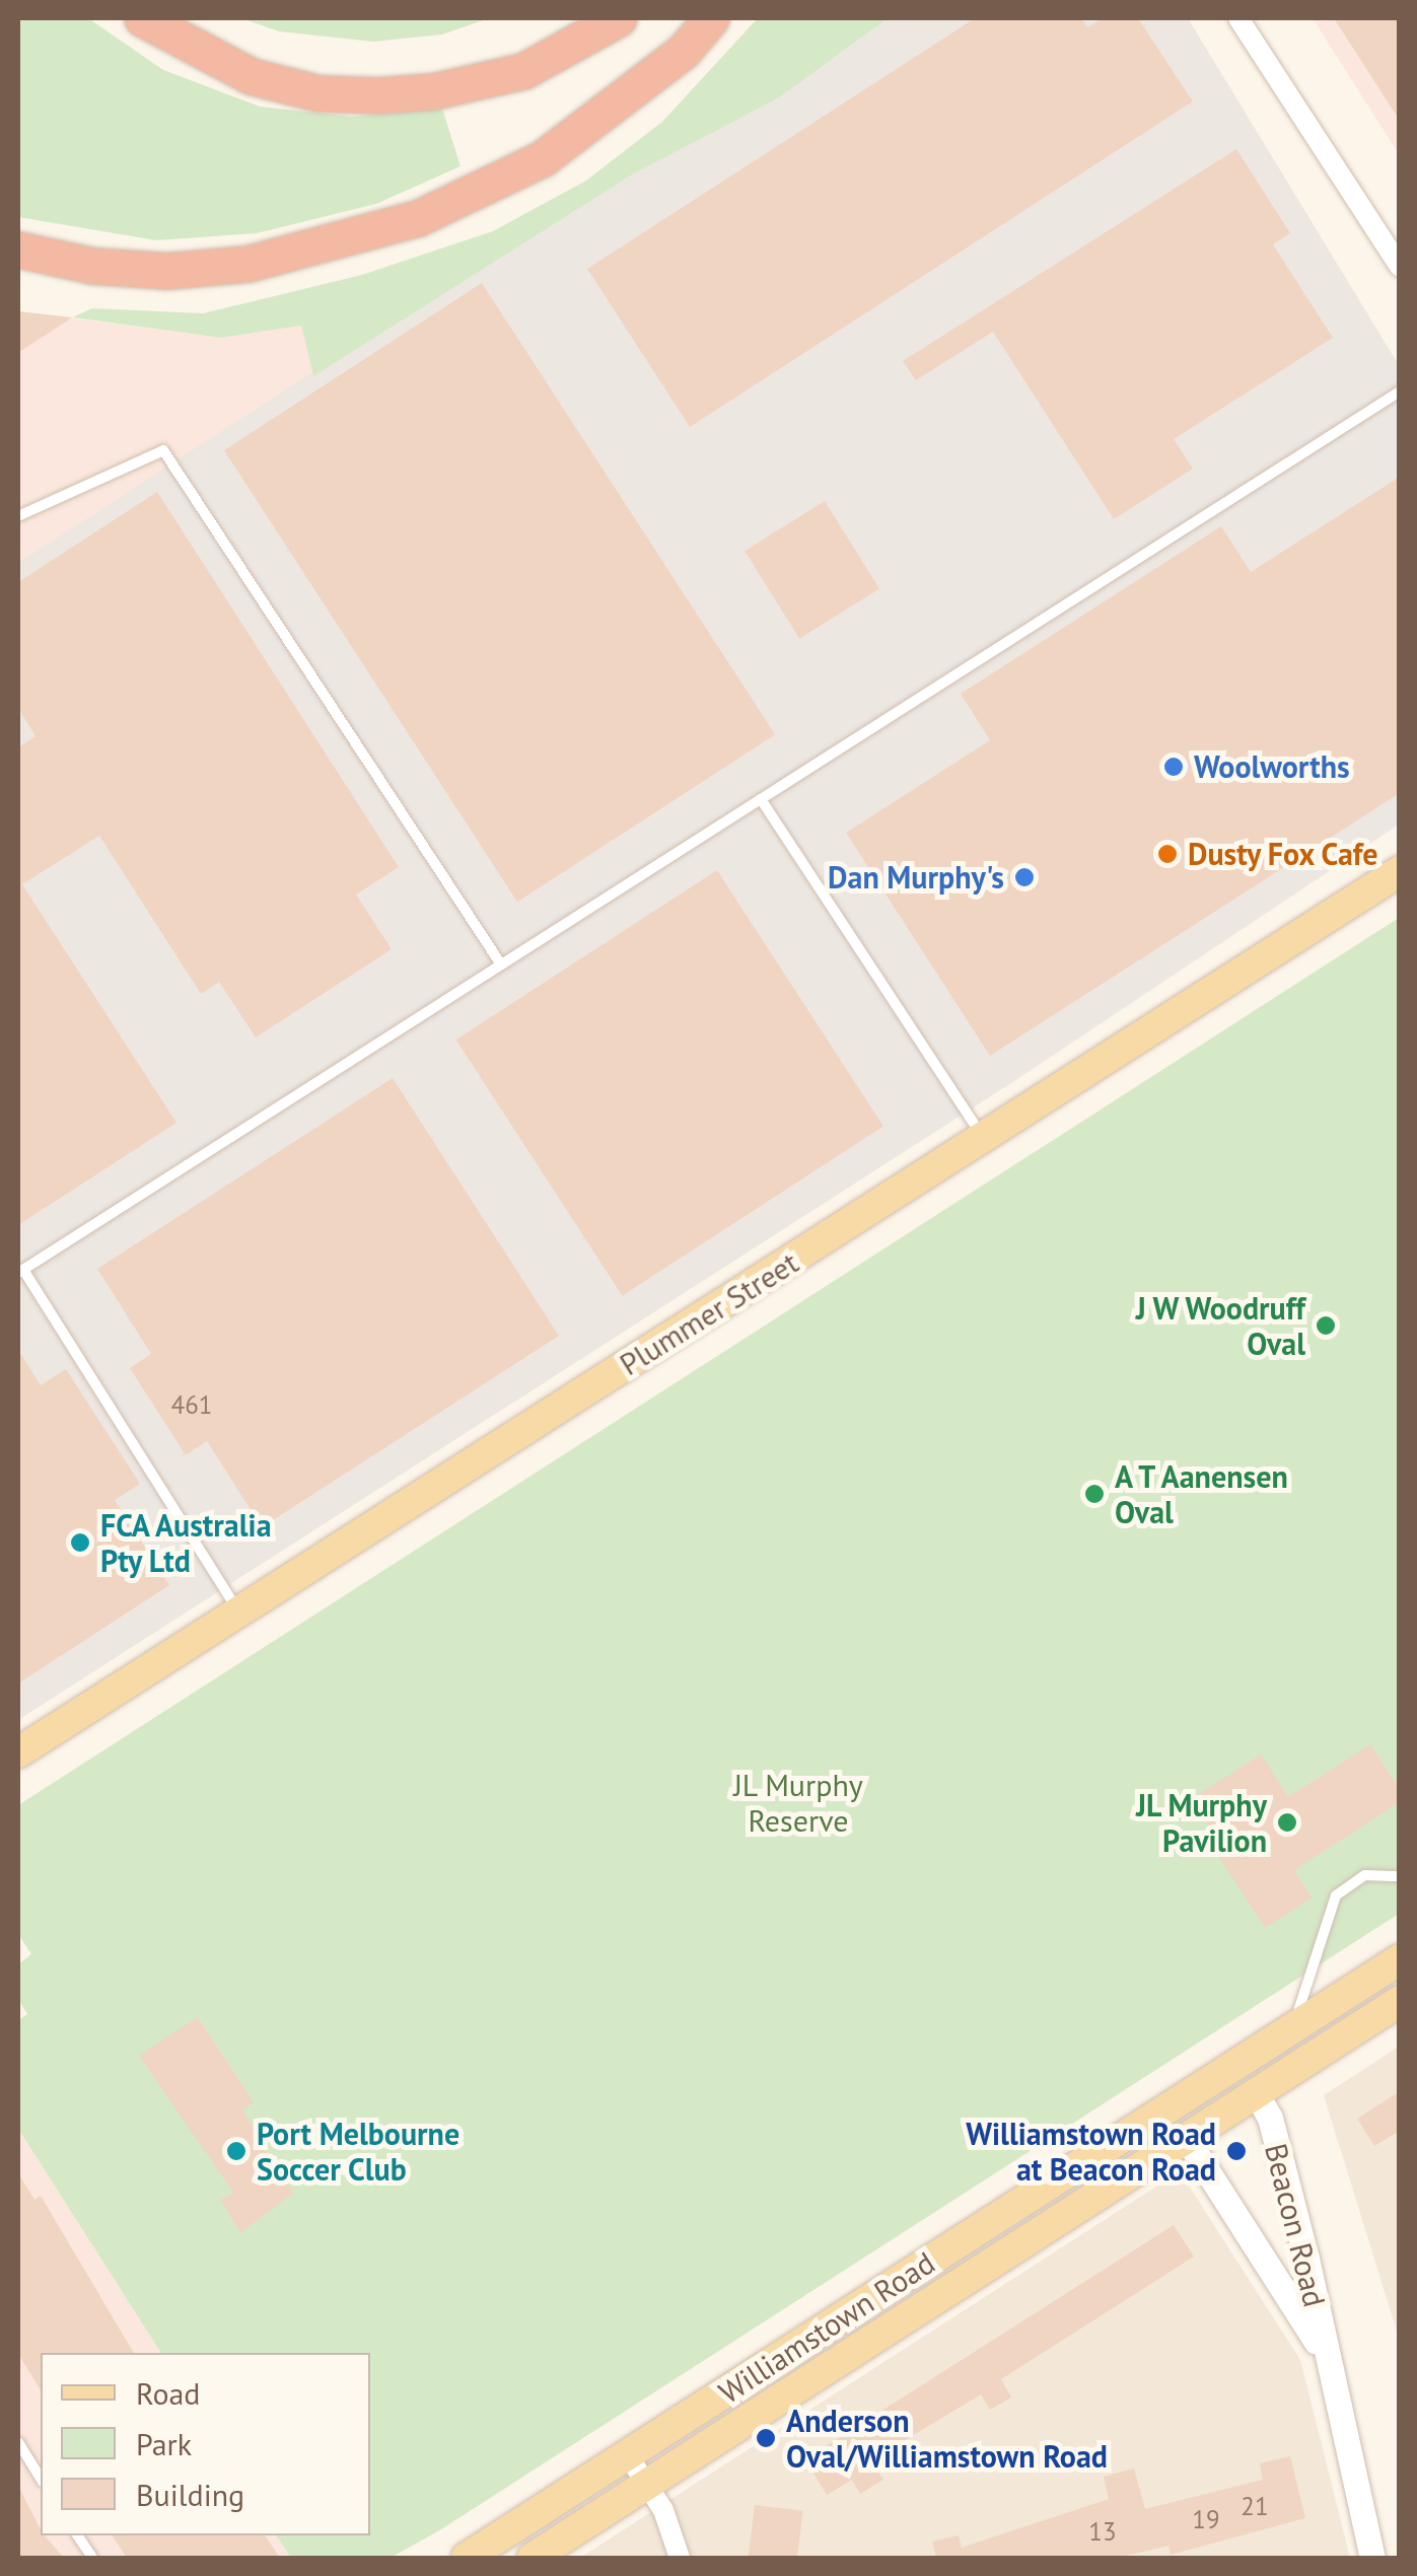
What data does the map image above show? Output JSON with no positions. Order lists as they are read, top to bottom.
{
  "streets": {
    "main road": ["Plummer Street", "Williamstown Road"],
    "street": ["Beacon Road"]
  },
  "crossings": [
    ["Beacon Road", "Williamstown Road"]
  ],
  "parks": ["JL Murphy Reserve"],
  "places": [
    "Woolworths",
    "Dusty Fox Cafe",
    "Dan Murphy's",
    "J W Woodruff Oval",
    "A T Aanensen Oval",
    "FCA Australia Pty Ltd",
    "JL Murphy Pavilion",
    "Port Melbourne Soccer Club",
    "Williamstown Road at Beacon Road",
    "Anderson Oval/Williamstown Road"
  ],
  "house_numbers": [
    "461",
    "21",
    "19",
    "13"
  ],
  "legend": ["Road", "Park", "Building"]
}
